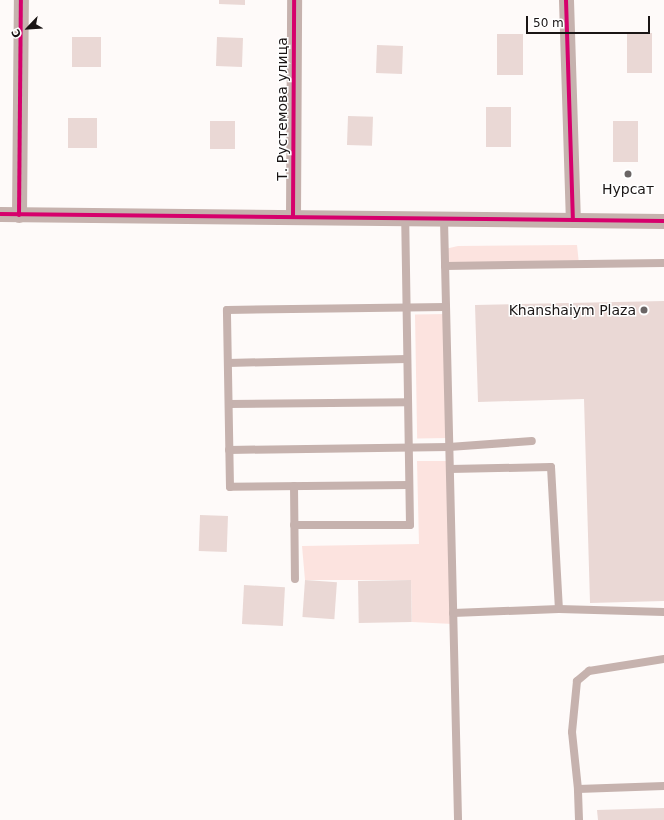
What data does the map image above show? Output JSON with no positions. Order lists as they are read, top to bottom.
{
  "streets": {
    "street": ["Т. Рустемова улица"]
  },
  "places": ["Нурсат", "Khanshaiym Plaza"],
  "scale_bar": "50 m",
  "north": "bottom left"
}
